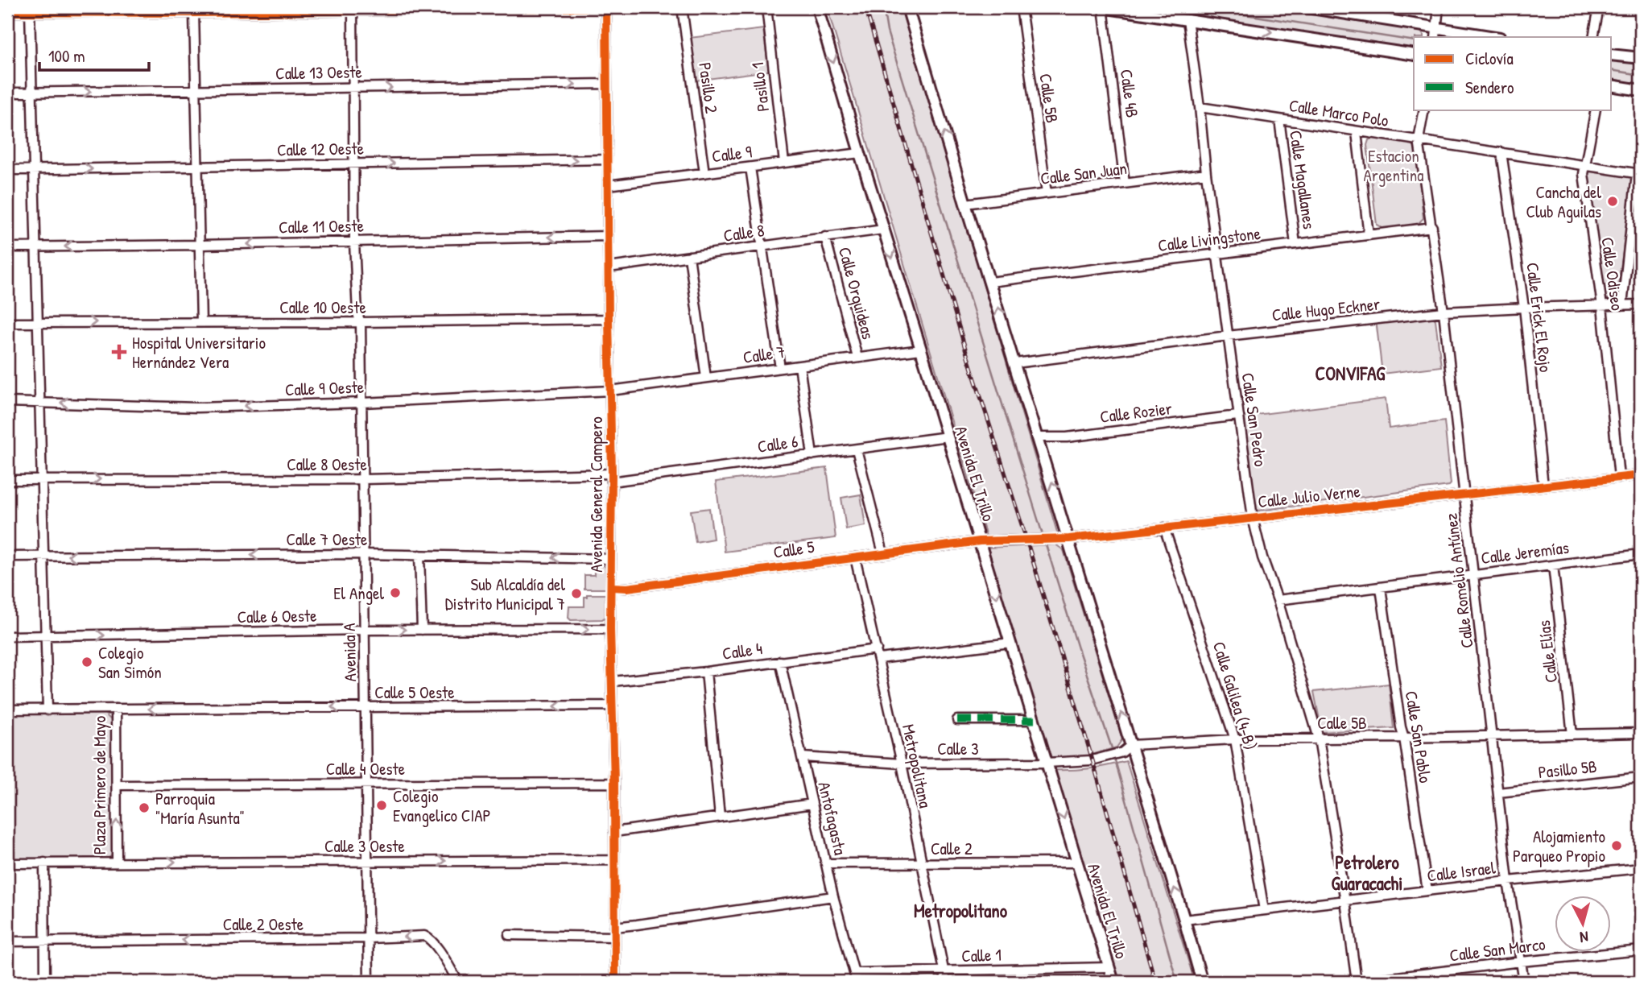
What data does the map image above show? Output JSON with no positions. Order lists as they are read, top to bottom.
{
  "streets": {
    "main road": ["Avenida El Trillo"],
    "street": [
      "Calle 13 Oeste",
      "Pasillo 1",
      "Pasillo 2",
      "Calle 4B",
      "Calle 5B",
      "Calle Marco Polo",
      "Calle 12 Oeste",
      "Calle 9",
      "Calle San Juan",
      "Calle Magallanes",
      "Calle 11 Oeste",
      "Calle 8",
      "Calle Livingstone",
      "Calle Odiseo",
      "Calle Orquideas",
      "Calle 10 Oeste",
      "Calle Hugo Eckner",
      "Calle Erick El Rojo",
      "Calle 7",
      "Calle 9 Oeste",
      "Calle Rozier",
      "Calle San Pedro",
      "Calle 6",
      "Calle 8 Oeste",
      "Avenida General Campero",
      "Calle Julio Verne",
      "Calle 7 Oeste",
      "Calle 5",
      "Calle Jeremías",
      "Calle Romelio Antúnez",
      "Calle 6 Oeste",
      "Calle 4",
      "Calle Elías",
      "Avenida A",
      "Calle 5 Oeste",
      "Calle Galilea (4-B)",
      "Calle San Pablo",
      "Calle 3",
      "Metropolitana",
      "Calle 4 Oeste",
      "Pasillo 5B",
      "Plaza Primero de Mayo",
      "Antofagasta",
      "Calle 3 Oeste",
      "Calle 2",
      "Calle Israel",
      "Calle 2 Oeste",
      "Calle San Marco",
      "Calle 1"
    ]
  },
  "crossings": [
    ["Calle 13 Oeste", "Avenida General Campero"],
    ["Calle 13 Oeste", "Avenida A"],
    ["Pasillo 1", "Calle 9"],
    ["Pasillo 2", "Calle 9"],
    ["Calle 4B", "Calle San Juan"],
    ["Calle 5B", "Calle San Juan"],
    ["Calle 5B", "Calle San Pedro"],
    ["Calle 5B", "Avenida El Trillo"],
    ["Calle 5B", "Calle Romelio Antúnez"],
    ["Calle 5B", "Calle Elías"],
    ["Calle 5B", "Calle Galilea (4-B)"],
    ["Calle 5B", "Calle San Pablo"],
    ["Calle 5B", "Calle 3"],
    ["Calle Marco Polo", "Calle Magallanes"],
    ["Calle Marco Polo", "Calle Odiseo"],
    ["Calle Marco Polo", "Calle Erick El Rojo"],
    ["Calle Marco Polo", "Calle San Pedro"],
    ["Calle Marco Polo", "Calle Romelio Antúnez"],
    ["Calle 12 Oeste", "Avenida General Campero"],
    ["Calle 12 Oeste", "Avenida A"],
    ["Calle 9", "Avenida El Trillo"],
    ["Calle 9", "Avenida General Campero"],
    ["Calle San Juan", "Calle San Pedro"],
    ["Calle Magallanes", "Calle Livingstone"],
    ["Calle 11 Oeste", "Avenida General Campero"],
    ["Calle 11 Oeste", "Avenida A"],
    ["Calle 8", "Calle Orquideas"],
    ["Calle 8", "Avenida El Trillo"],
    ["Calle 8", "Avenida General Campero"],
    ["Calle Livingstone", "Calle San Pedro"],
    ["Calle Livingstone", "Calle Romelio Antúnez"],
    ["Calle Odiseo", "Calle Hugo Eckner"],
    ["Calle Odiseo", "Calle Julio Verne"],
    ["Calle Orquideas", "Calle 7"],
    ["Calle 10 Oeste", "Avenida General Campero"],
    ["Calle 10 Oeste", "Avenida A"],
    ["Calle Hugo Eckner", "Calle Erick El Rojo"],
    ["Calle Hugo Eckner", "Calle San Pedro"],
    ["Calle Hugo Eckner", "Calle Romelio Antúnez"],
    ["Calle Erick El Rojo", "Calle Julio Verne"],
    ["Calle 7", "Calle 9 Oeste"],
    ["Calle 7", "Avenida El Trillo"],
    ["Calle 7", "Avenida General Campero"],
    ["Calle 9 Oeste", "Avenida General Campero"],
    ["Calle 9 Oeste", "Avenida A"],
    ["Calle Rozier", "Calle San Pedro"],
    ["Calle San Pedro", "Calle Julio Verne"],
    ["Calle San Pedro", "Calle Jeremías"],
    ["Calle San Pedro", "Calle Israel"],
    ["Calle San Pedro", "Calle San Marco"],
    ["Calle 6", "Calle 8 Oeste"],
    ["Calle 6", "Avenida El Trillo"],
    ["Calle 6", "Avenida General Campero"],
    ["Calle 8 Oeste", "Avenida General Campero"],
    ["Calle 8 Oeste", "Avenida A"],
    ["Avenida El Trillo", "Calle Julio Verne"],
    ["Avenida El Trillo", "Calle 5"],
    ["Avenida El Trillo", "Calle 3"],
    ["Avenida El Trillo", "Calle 2"],
    ["Avenida El Trillo", "Calle 1"],
    ["Avenida General Campero", "Calle 7 Oeste"],
    ["Avenida General Campero", "Calle 5"],
    ["Avenida General Campero", "Calle 6 Oeste"],
    ["Avenida General Campero", "Calle 4"],
    ["Avenida General Campero", "Calle 5 Oeste"],
    ["Avenida General Campero", "Calle 4 Oeste"],
    ["Avenida General Campero", "Calle 3 Oeste"],
    ["Calle Julio Verne", "Calle 5"],
    ["Calle Julio Verne", "Calle Romelio Antúnez"],
    ["Calle Julio Verne", "Calle Galilea (4-B)"],
    ["Calle 7 Oeste", "Avenida A"],
    ["Calle 5", "Metropolitana"],
    ["Calle Jeremías", "Calle Romelio Antúnez"],
    ["Calle Jeremías", "Calle Elías"],
    ["Calle Jeremías", "Calle San Pablo"],
    ["Calle Romelio Antúnez", "Pasillo 5B"],
    ["Calle Romelio Antúnez", "Calle Israel"],
    ["Calle Romelio Antúnez", "Calle San Marco"],
    ["Calle 6 Oeste", "Avenida A"],
    ["Calle 4", "Metropolitana"],
    ["Calle 4", "Antofagasta"],
    ["Avenida A", "Calle 5 Oeste"],
    ["Avenida A", "Calle 4 Oeste"],
    ["Avenida A", "Calle 3 Oeste"],
    ["Avenida A", "Calle 2 Oeste"],
    ["Calle 5 Oeste", "Plaza Primero de Mayo"],
    ["Calle Galilea (4-B)", "Calle Israel"],
    ["Calle San Pablo", "Calle Israel"],
    ["Calle 3", "Metropolitana"],
    ["Calle 3", "Antofagasta"],
    ["Metropolitana", "Calle 2"],
    ["Metropolitana", "Calle 1"],
    ["Calle 4 Oeste", "Plaza Primero de Mayo"],
    ["Plaza Primero de Mayo", "Calle 3 Oeste"],
    ["Antofagasta", "Calle 2"],
    ["Antofagasta", "Calle 1"]
  ],
  "one_way": [
    "Calle 13 Oeste",
    "Calle 12 Oeste",
    "Calle 11 Oeste",
    "Calle 9 Oeste",
    "Calle 8 Oeste",
    "Calle 7 Oeste",
    "Calle 6 Oeste",
    "Calle 5 Oeste",
    "Calle 3 Oeste",
    "Calle 2 Oeste"
  ],
  "districts": ["CONVIFAG", "Petrolero Guaracachi", "Metropolitano"],
  "parks": ["Estacion Argentina"],
  "places": {
    "other": [
      "Cancha del Club Aguilas",
      "El Angel",
      "Sub Alcaldía del Distrito Municipal 7",
      "Colegio San Simón",
      "Colegio Evangelico CIAP",
      "Parroquia \"María Asunta\"",
      "Alojamiento Parqueo Propio"
    ],
    "health": ["Hospital Universitario Hernández Vera"]
  },
  "legend": ["Ciclovía", "Sendero"],
  "scale_bar": "100 m",
  "north": "bottom"
}
